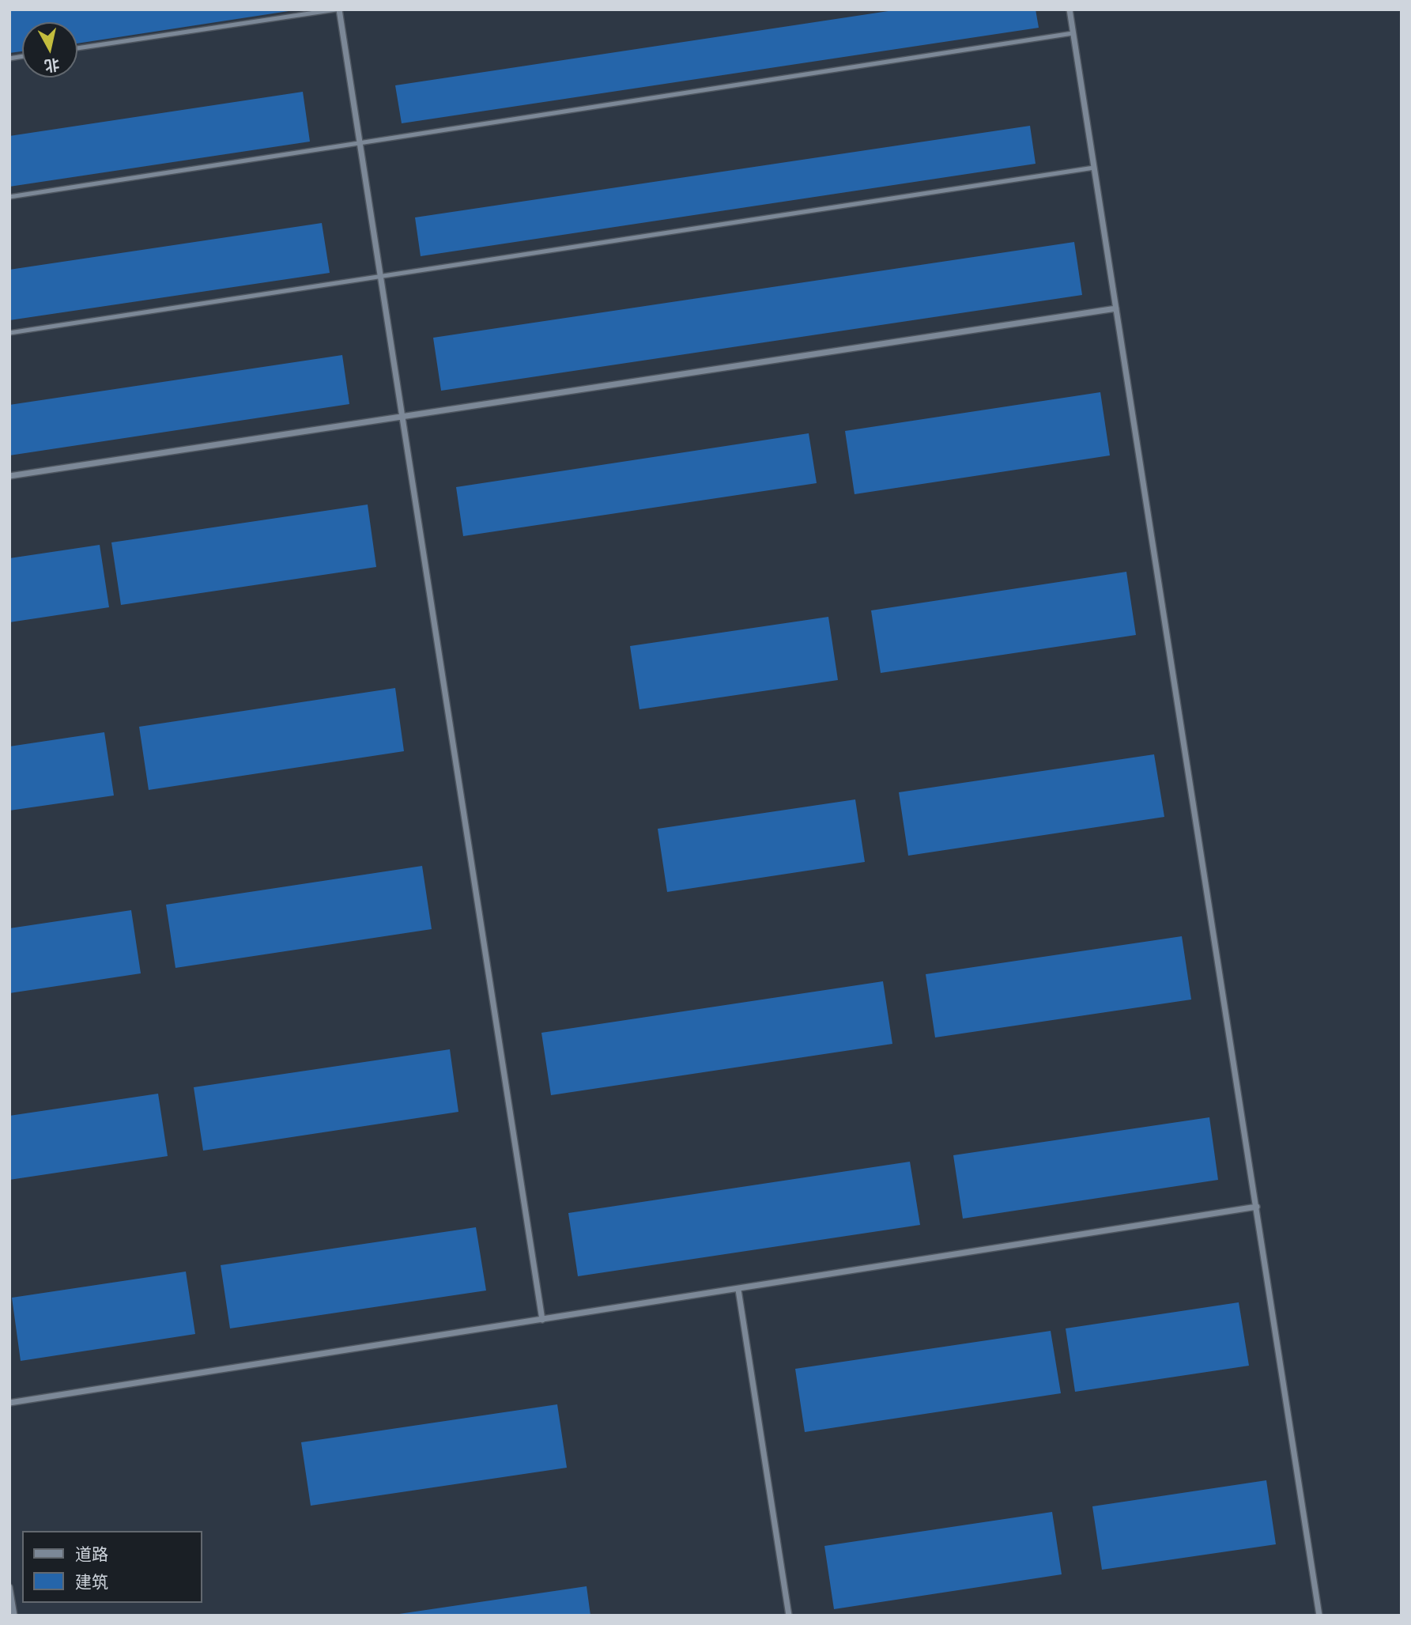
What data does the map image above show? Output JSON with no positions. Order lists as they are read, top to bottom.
{
  "legend": ["道路", "建筑"],
  "north": "bottom"
}
